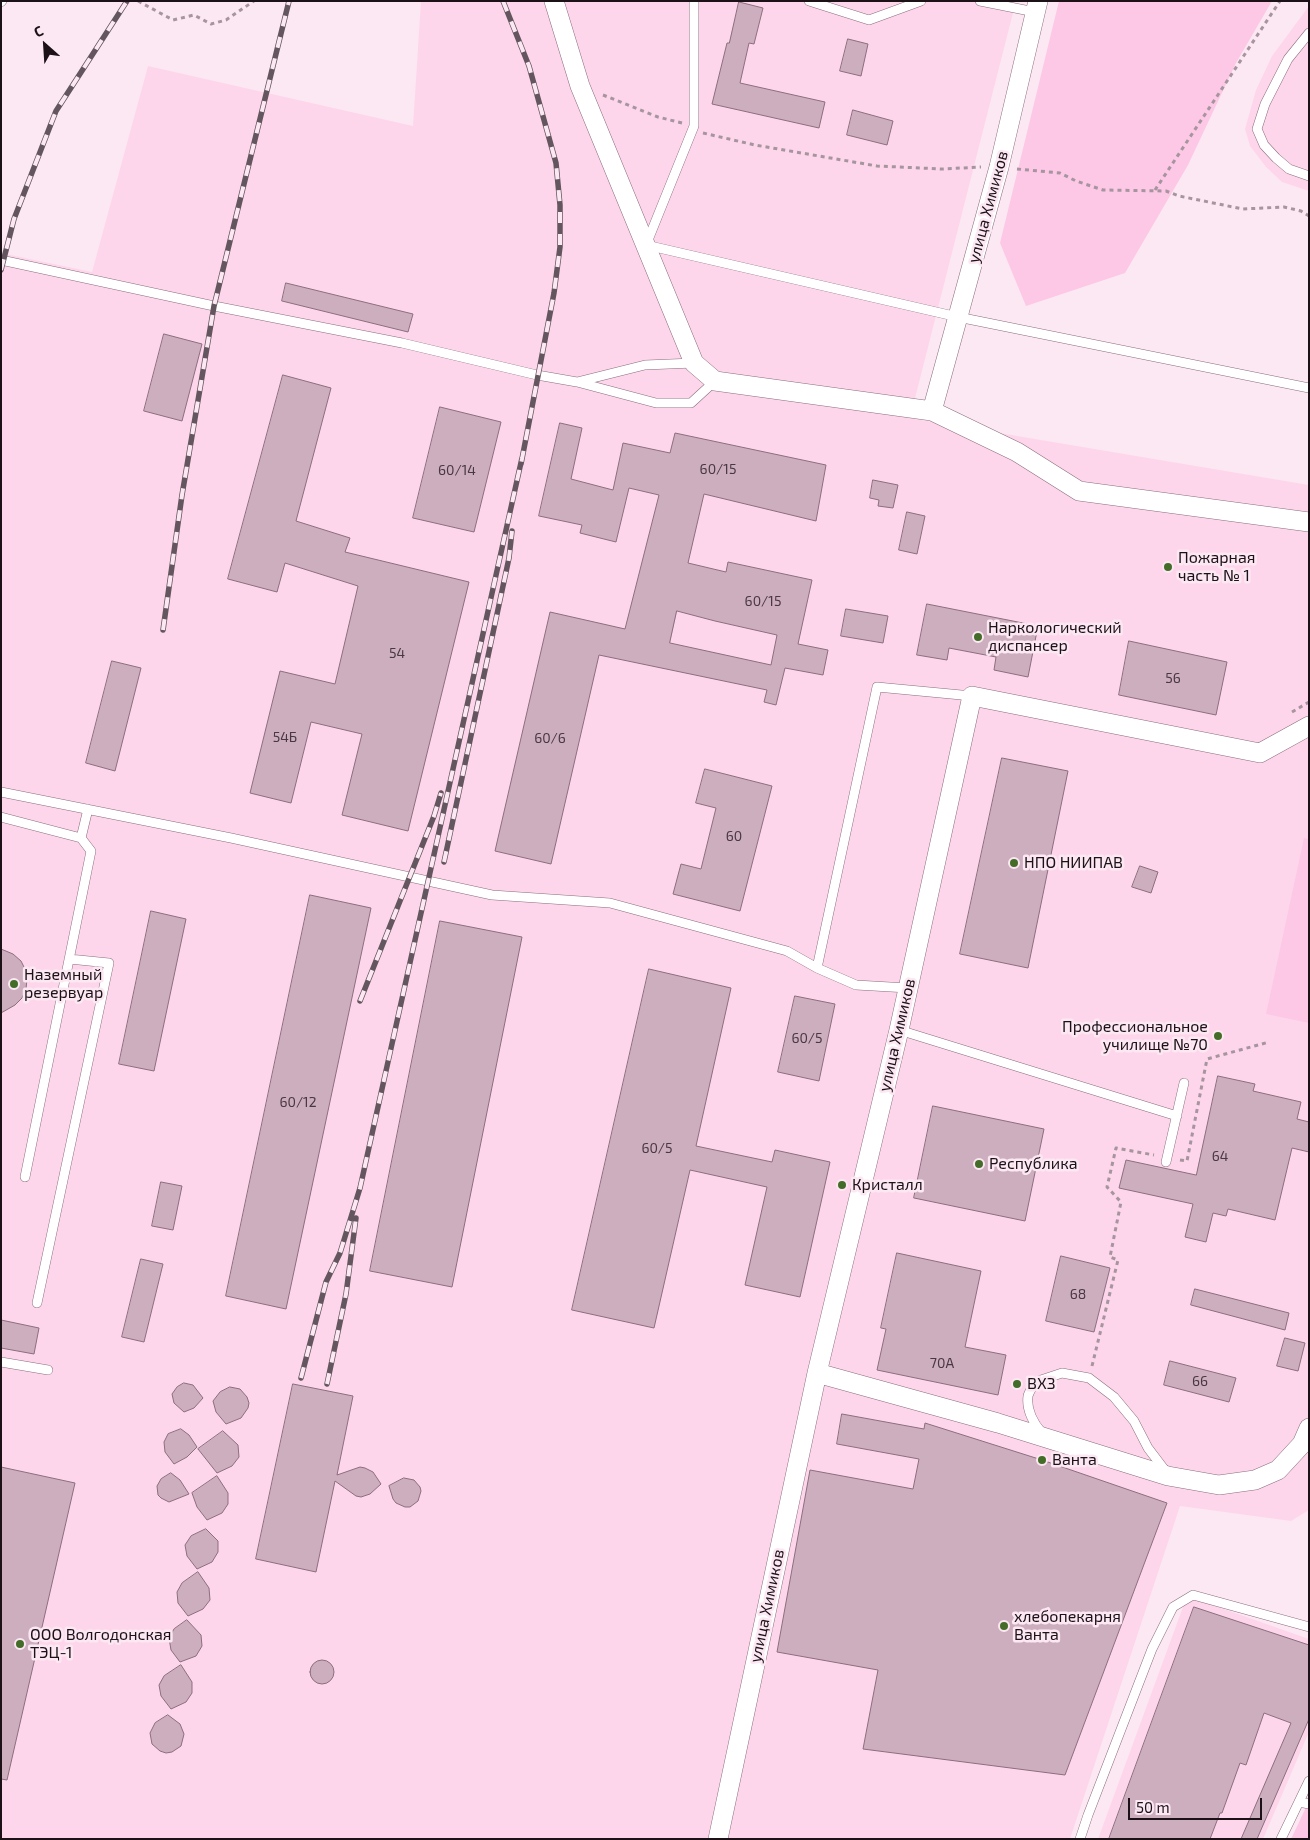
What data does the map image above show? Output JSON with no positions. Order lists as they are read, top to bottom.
{
  "streets": {
    "street": ["улица Химиков"]
  },
  "places": [
    "Пожарная часть № 1",
    "Наркологический диспансер",
    "НПО НИИПАВ",
    "Наземный резервуар",
    "Профессиональное училище №70",
    "Республика",
    "Кристалл",
    "ВХЗ",
    "Ванта",
    "хлебопекарня Ванта",
    "ООО Волгодонская ТЭЦ-1"
  ],
  "house_numbers": [
    "60/15",
    "60/14",
    "60/15",
    "54",
    "56",
    "54Б",
    "60/6",
    "60",
    "60/5",
    "60/12",
    "60/5",
    "64",
    "68",
    "70А",
    "66"
  ],
  "scale_bar": "50 m",
  "north": "top left"
}
